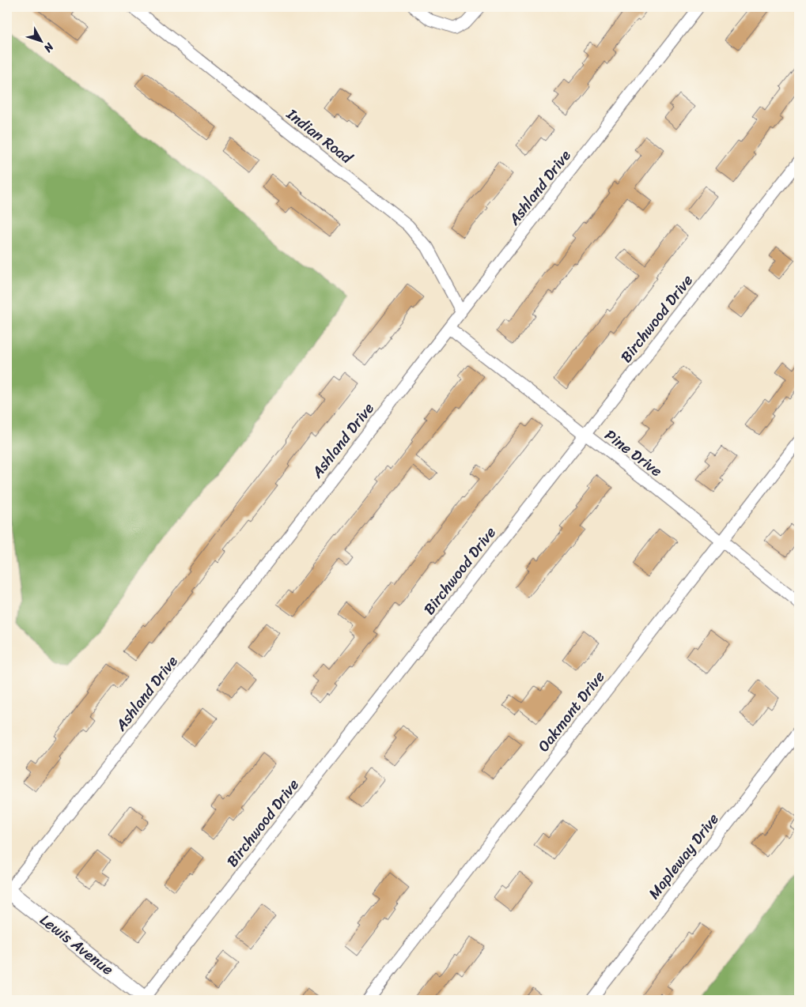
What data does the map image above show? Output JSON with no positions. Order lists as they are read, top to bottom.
{
  "streets": {
    "main road": ["Lewis Avenue"],
    "street": [
      "Indian Road",
      "Ashland Drive",
      "Birchwood Drive",
      "Pine Drive",
      "Oakmont Drive",
      "Mapleway Drive"
    ]
  },
  "crossings": [
    ["Indian Road", "Ashland Drive"],
    ["Ashland Drive", "Pine Drive"],
    ["Ashland Drive", "Lewis Avenue"],
    ["Birchwood Drive", "Pine Drive"],
    ["Birchwood Drive", "Lewis Avenue"],
    ["Pine Drive", "Oakmont Drive"]
  ],
  "north": "bottom right"
}
